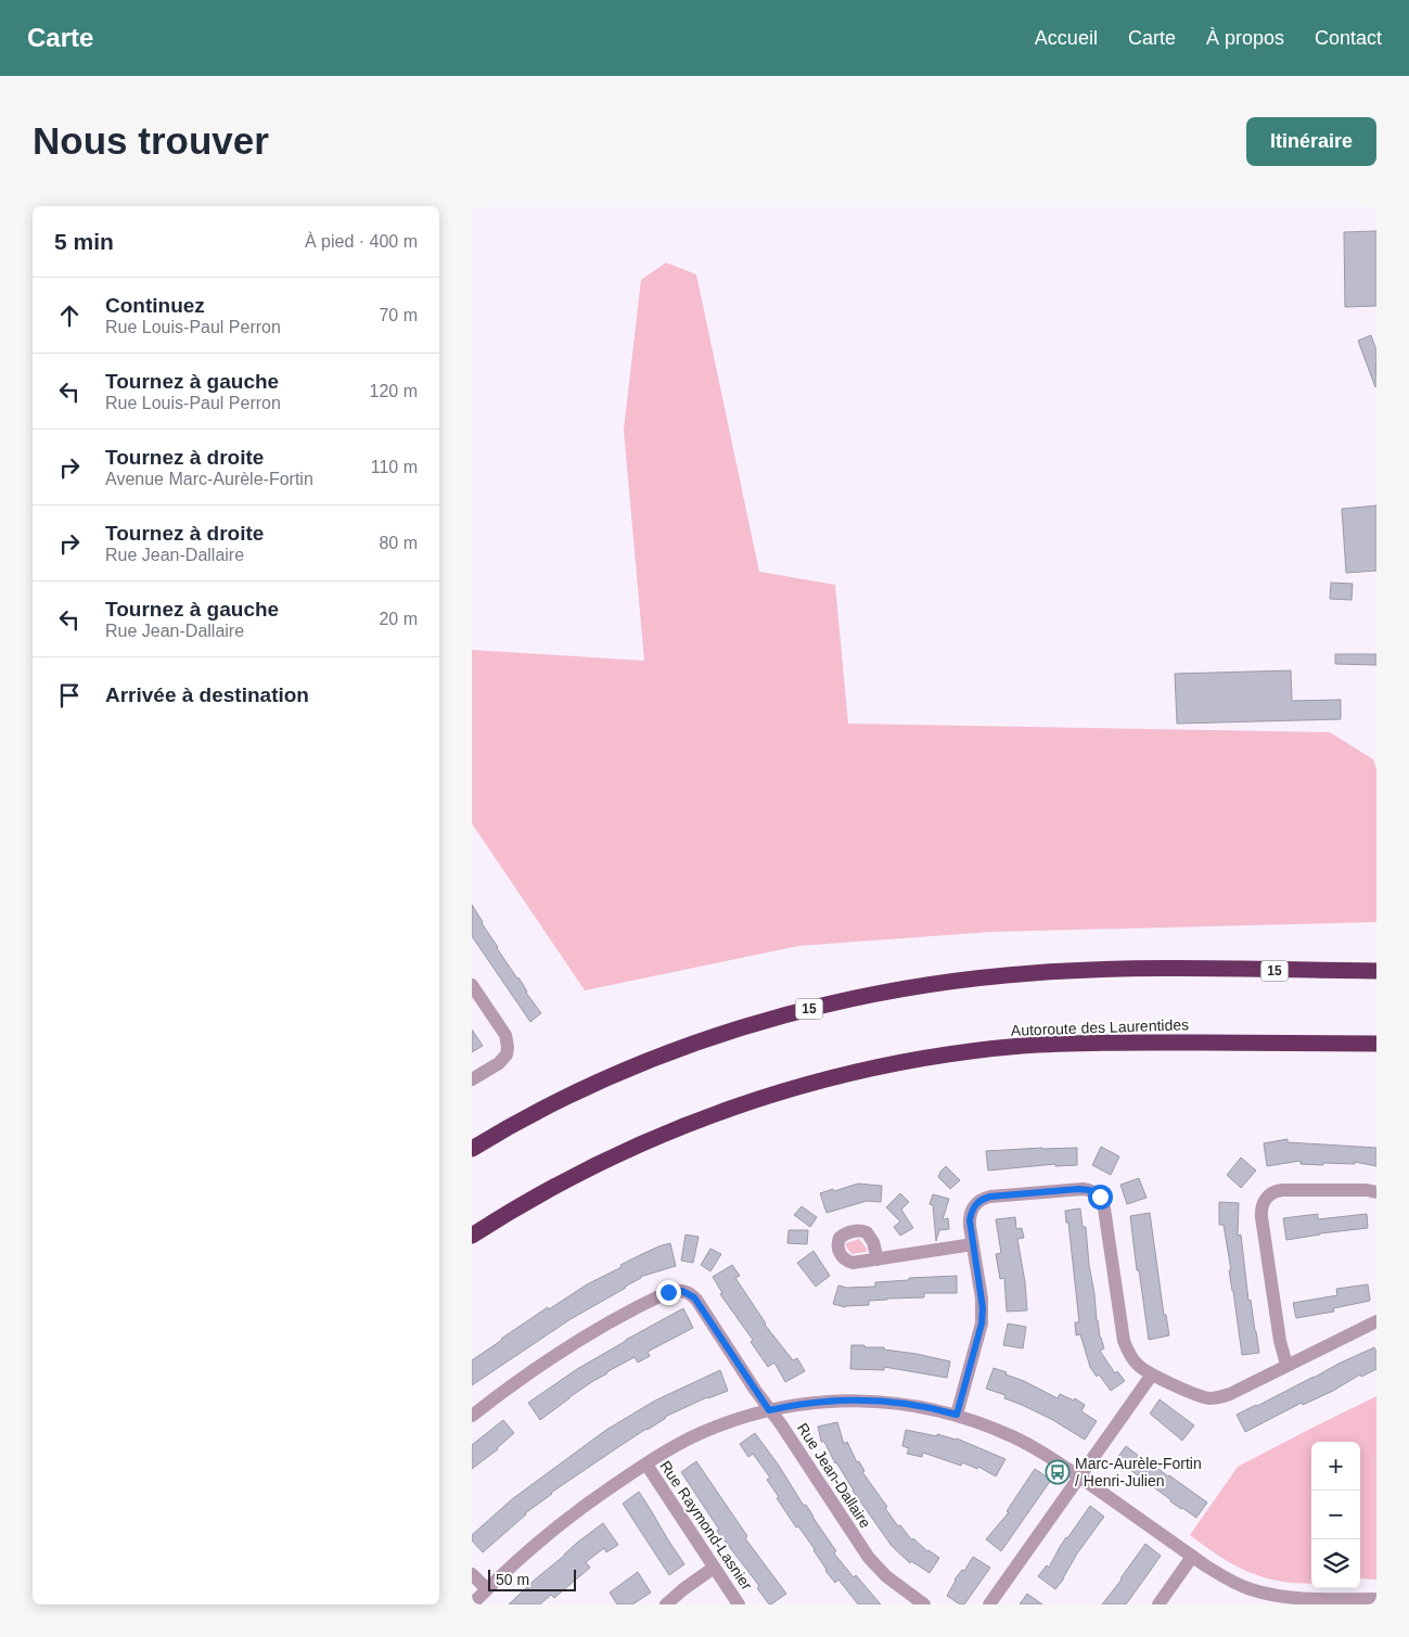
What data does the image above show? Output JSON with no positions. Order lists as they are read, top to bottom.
{
  "streets": {
    "highway": ["15", "Autoroute des Laurentides"],
    "street": ["Rue Jean-Dallaire", "Rue Raymond-Lasnier"]
  },
  "places": {
    "bus stop": ["Marc-Aurèle-Fortin / Henri-Julien"]
  },
  "scale_bar": "50 m",
  "page": {
    "header": "Carte",
    "nav": [
      "Accueil",
      "Carte",
      "À propos",
      "Contact"
    ],
    "buttons": "Itinéraire",
    "title": "Nous trouver",
    "heading": ["5 min", "À pied · 400 m"],
    "list": [
      ["Continuez", "Rue Louis-Paul Perron", "70 m"],
      ["Tournez à gauche", "Rue Louis-Paul Perron", "120 m"],
      ["Tournez à droite", "Avenue Marc-Aurèle-Fortin", "110 m"],
      ["Tournez à droite", "Rue Jean-Dallaire", "80 m"],
      ["Tournez à gauche", "Rue Jean-Dallaire", "20 m"],
      "Arrivée à destination"
    ],
    "map_buttons": ["+", "−"],
    "scale": "50 m"
  }
}
